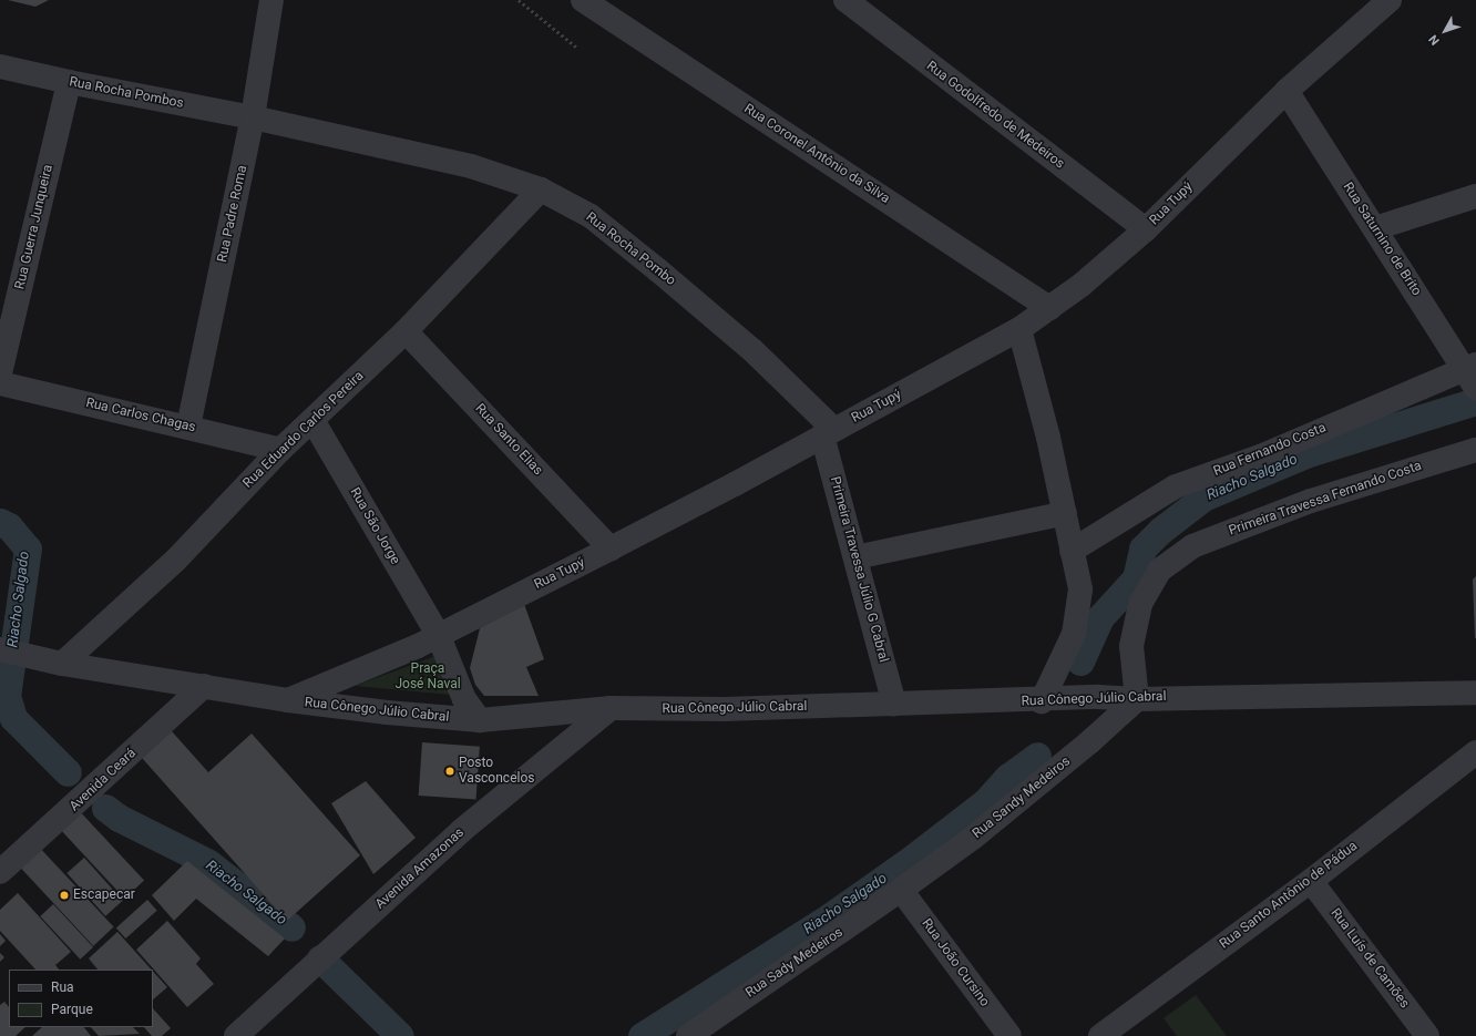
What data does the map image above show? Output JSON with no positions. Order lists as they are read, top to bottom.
{
  "streets": {
    "street": [
      "Rua Rocha Pombos",
      "Rua Godolfredo de Medeiros",
      "Rua Coronel Antônio da Silva",
      "Rua Tupý",
      "Rua Padre Roma",
      "Rua Guerra Junqueira",
      "Rua Saturnino de Brito",
      "Rua Rocha Pombo",
      "Rua Carlos Chagas",
      "Rua Eduardo Carlos Pereira",
      "Rua Santo Elias",
      "Rua Fernando Costa",
      "Primeira Travessa Fernando Costa",
      "Rua São Jorge",
      "Primeira Travessa Júlio G Cabral",
      "Rua Cônego Júlio Cabral",
      "Avenida Ceará",
      "Rua Sandy Medeiros",
      "Avenida Amazonas",
      "Rua Santo Antônio de Pádua",
      "Rua Luís de Camões",
      "Rua Sady Medeiros",
      "Rua João Cursino"
    ]
  },
  "crossings": [
    ["Rua Rocha Pombos", "Rua Padre Roma"],
    ["Rua Rocha Pombos", "Rua Guerra Junqueira"],
    ["Rua Rocha Pombos", "Rua Rocha Pombo"],
    ["Rua Godolfredo de Medeiros", "Rua Tupý"],
    ["Rua Coronel Antônio da Silva", "Rua Tupý"],
    ["Rua Tupý", "Rua Saturnino de Brito"],
    ["Rua Tupý", "Rua Rocha Pombo"],
    ["Rua Tupý", "Rua Santo Elias"],
    ["Rua Tupý", "Rua São Jorge"],
    ["Rua Tupý", "Primeira Travessa Júlio G Cabral"],
    ["Rua Tupý", "Rua Cônego Júlio Cabral"],
    ["Rua Padre Roma", "Rua Rocha Pombo"],
    ["Rua Padre Roma", "Rua Carlos Chagas"],
    ["Rua Saturnino de Brito", "Rua Fernando Costa"],
    ["Rua Rocha Pombo", "Rua Eduardo Carlos Pereira"],
    ["Rua Rocha Pombo", "Primeira Travessa Júlio G Cabral"],
    ["Rua Carlos Chagas", "Rua Eduardo Carlos Pereira"],
    ["Rua Eduardo Carlos Pereira", "Rua Santo Elias"],
    ["Rua Eduardo Carlos Pereira", "Rua São Jorge"],
    ["Rua Eduardo Carlos Pereira", "Rua Cônego Júlio Cabral"],
    ["Primeira Travessa Fernando Costa", "Rua Cônego Júlio Cabral"],
    ["Primeira Travessa Fernando Costa", "Rua Sandy Medeiros"],
    ["Rua São Jorge", "Rua Cônego Júlio Cabral"],
    ["Primeira Travessa Júlio G Cabral", "Rua Cônego Júlio Cabral"],
    ["Rua Cônego Júlio Cabral", "Avenida Ceará"],
    ["Rua Cônego Júlio Cabral", "Rua Sandy Medeiros"],
    ["Rua Cônego Júlio Cabral", "Avenida Amazonas"],
    ["Rua Sandy Medeiros", "Rua Sady Medeiros"],
    ["Rua Sandy Medeiros", "Rua João Cursino"],
    ["Rua Santo Antônio de Pádua", "Rua Luís de Camões"],
    ["Rua Sady Medeiros", "Rua João Cursino"]
  ],
  "water": ["Riacho Salgado"],
  "parks": ["Praça José Naval"],
  "places": ["Posto Vasconcelos", "Escapecar"],
  "legend": ["Rua", "Parque"],
  "north": "bottom left"
}
